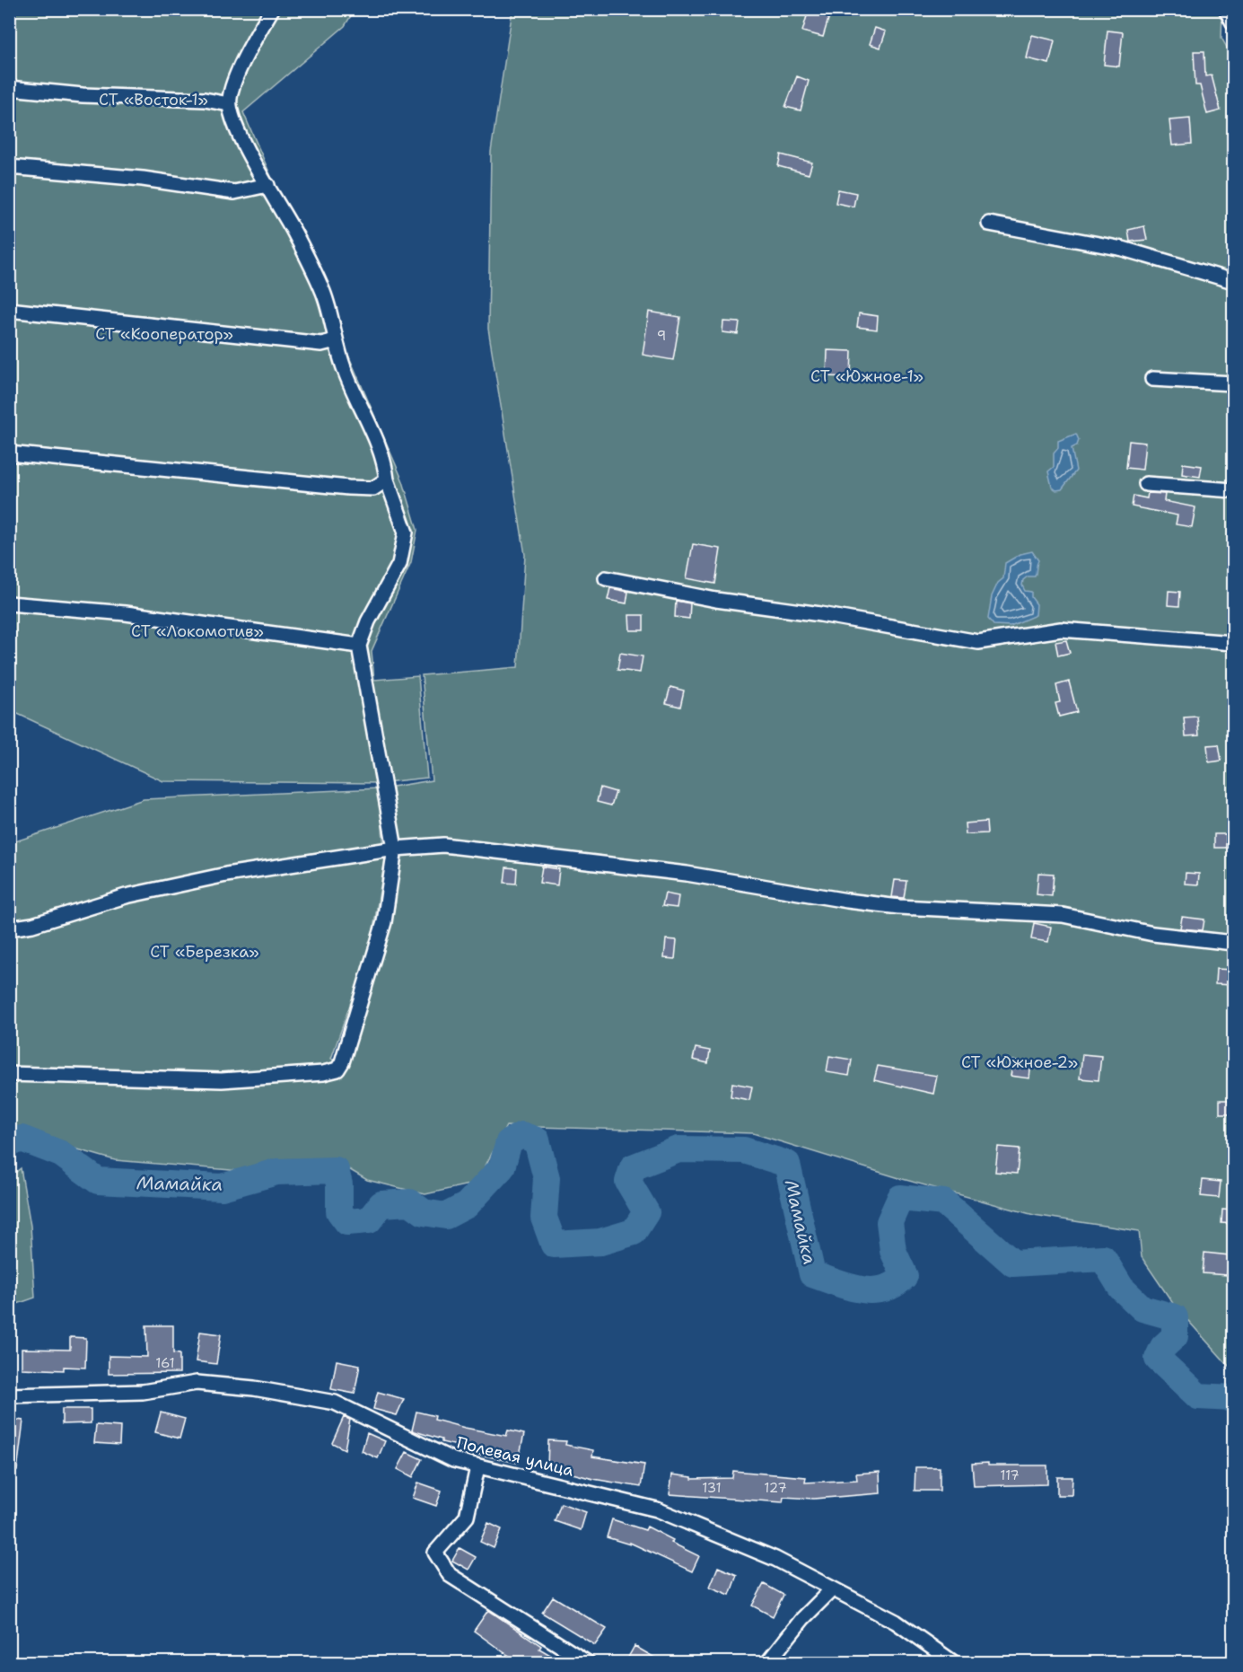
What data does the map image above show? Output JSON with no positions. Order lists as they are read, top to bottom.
{
  "streets": {
    "street": ["Полевая улица"]
  },
  "water": ["Мамайка"],
  "parks": [
    "СТ «Восток-1»",
    "СТ «Кооператор»",
    "СТ «Южное-1»",
    "СТ «Локомотив»",
    "СТ «Березка»",
    "СТ «Южное-2»"
  ],
  "house_numbers": [
    "9",
    "161",
    "117",
    "131",
    "127"
  ]
}
